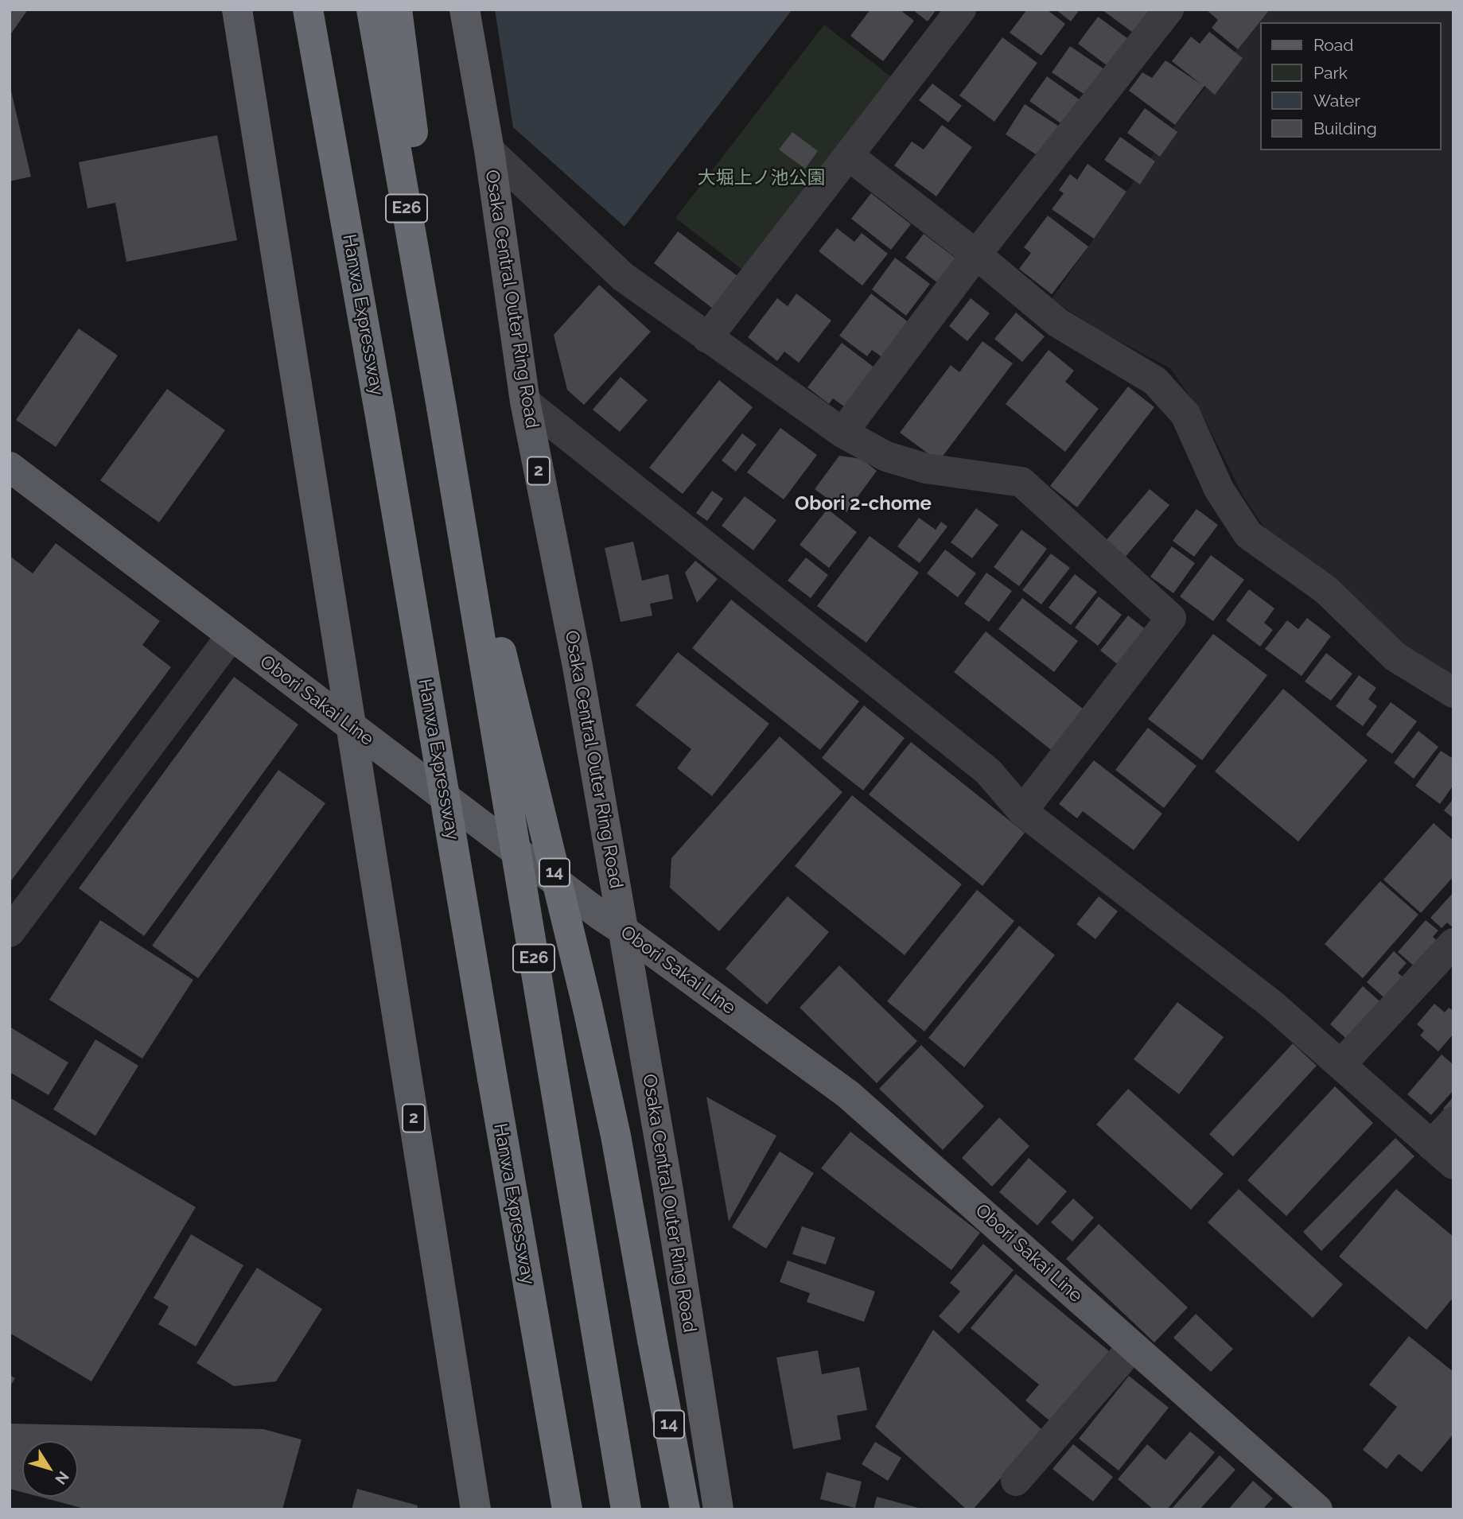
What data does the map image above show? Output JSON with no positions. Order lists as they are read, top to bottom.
{
  "streets": {
    "highway": ["E26", "Hanwa Expressway", "14"],
    "main road": ["Osaka Central Outer Ring Road", "2", "Obori Sakai Line"]
  },
  "crossings": [
    ["E26", "14"],
    ["Osaka Central Outer Ring Road", "Obori Sakai Line"],
    ["2", "Obori Sakai Line"]
  ],
  "districts": ["Obori 2-chome"],
  "parks": ["大堀上ノ池公園"],
  "legend": [
    "Road",
    "Park",
    "Water",
    "Building"
  ],
  "north": "bottom right"
}
